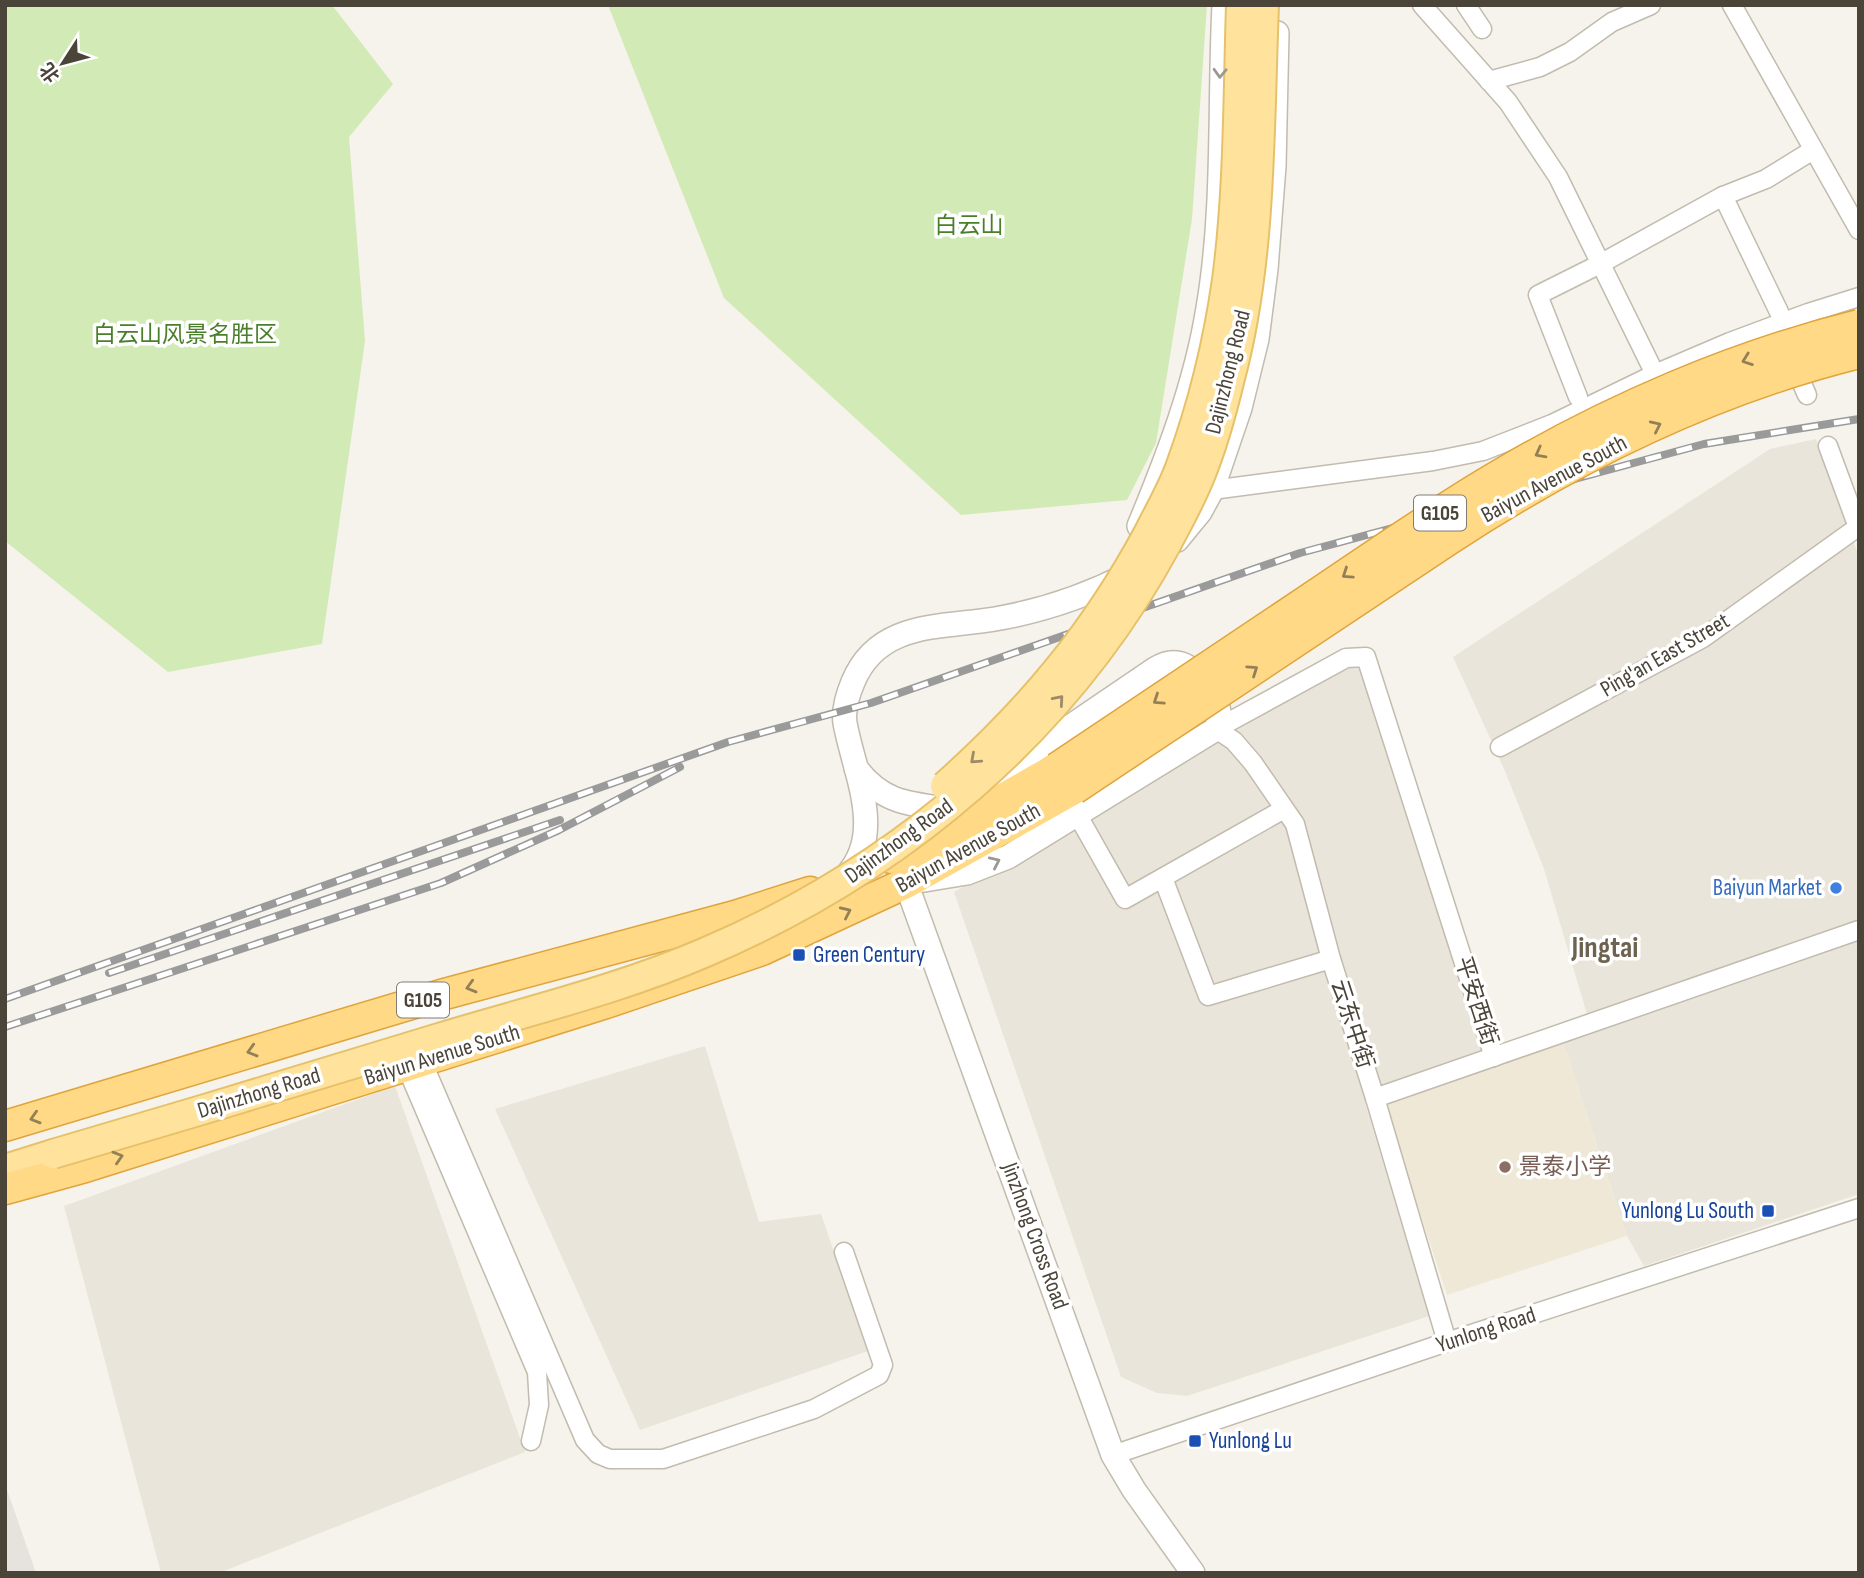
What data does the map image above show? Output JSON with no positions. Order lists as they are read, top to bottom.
{
  "streets": {
    "highway": ["Baiyun Avenue South", "G105"],
    "main road": ["Dajinzhong Road"],
    "street": [
      "Ping'an East Street",
      "平安西街",
      "云东中街",
      "Jinzhong Cross Road",
      "Yunlong Road"
    ]
  },
  "crossings": [
    ["Baiyun Avenue South", "Jinzhong Cross Road"],
    ["平安西街", "云东中街"],
    ["云东中街", "Yunlong Road"],
    ["Jinzhong Cross Road", "Yunlong Road"]
  ],
  "districts": ["Jingtai"],
  "parks": ["白云山", "白云山风景名胜区"],
  "places": {
    "other": ["Baiyun Market", "景泰小学"],
    "transit": ["Green Century", "Yunlong Lu South", "Yunlong Lu"]
  },
  "north": "bottom left"
}
